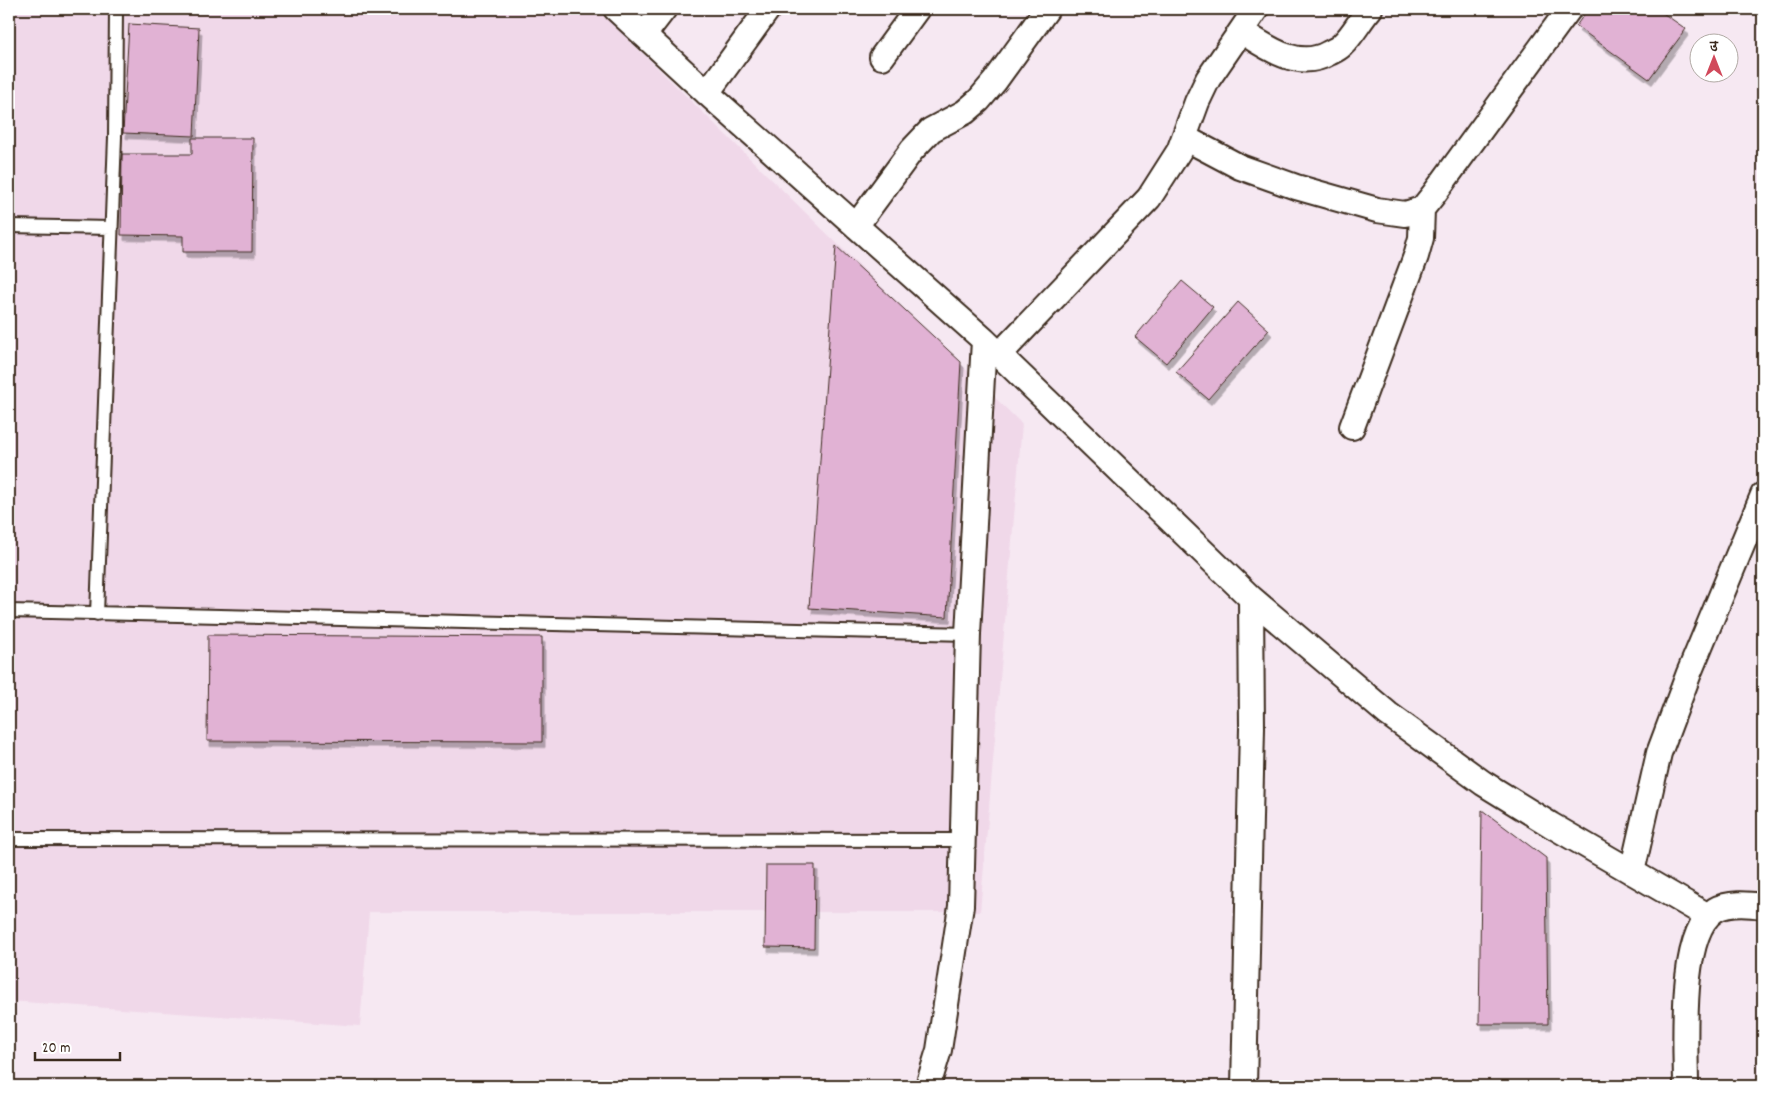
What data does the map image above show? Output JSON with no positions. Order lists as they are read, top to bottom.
{
  "scale_bar": "20 m",
  "north": "top"
}
